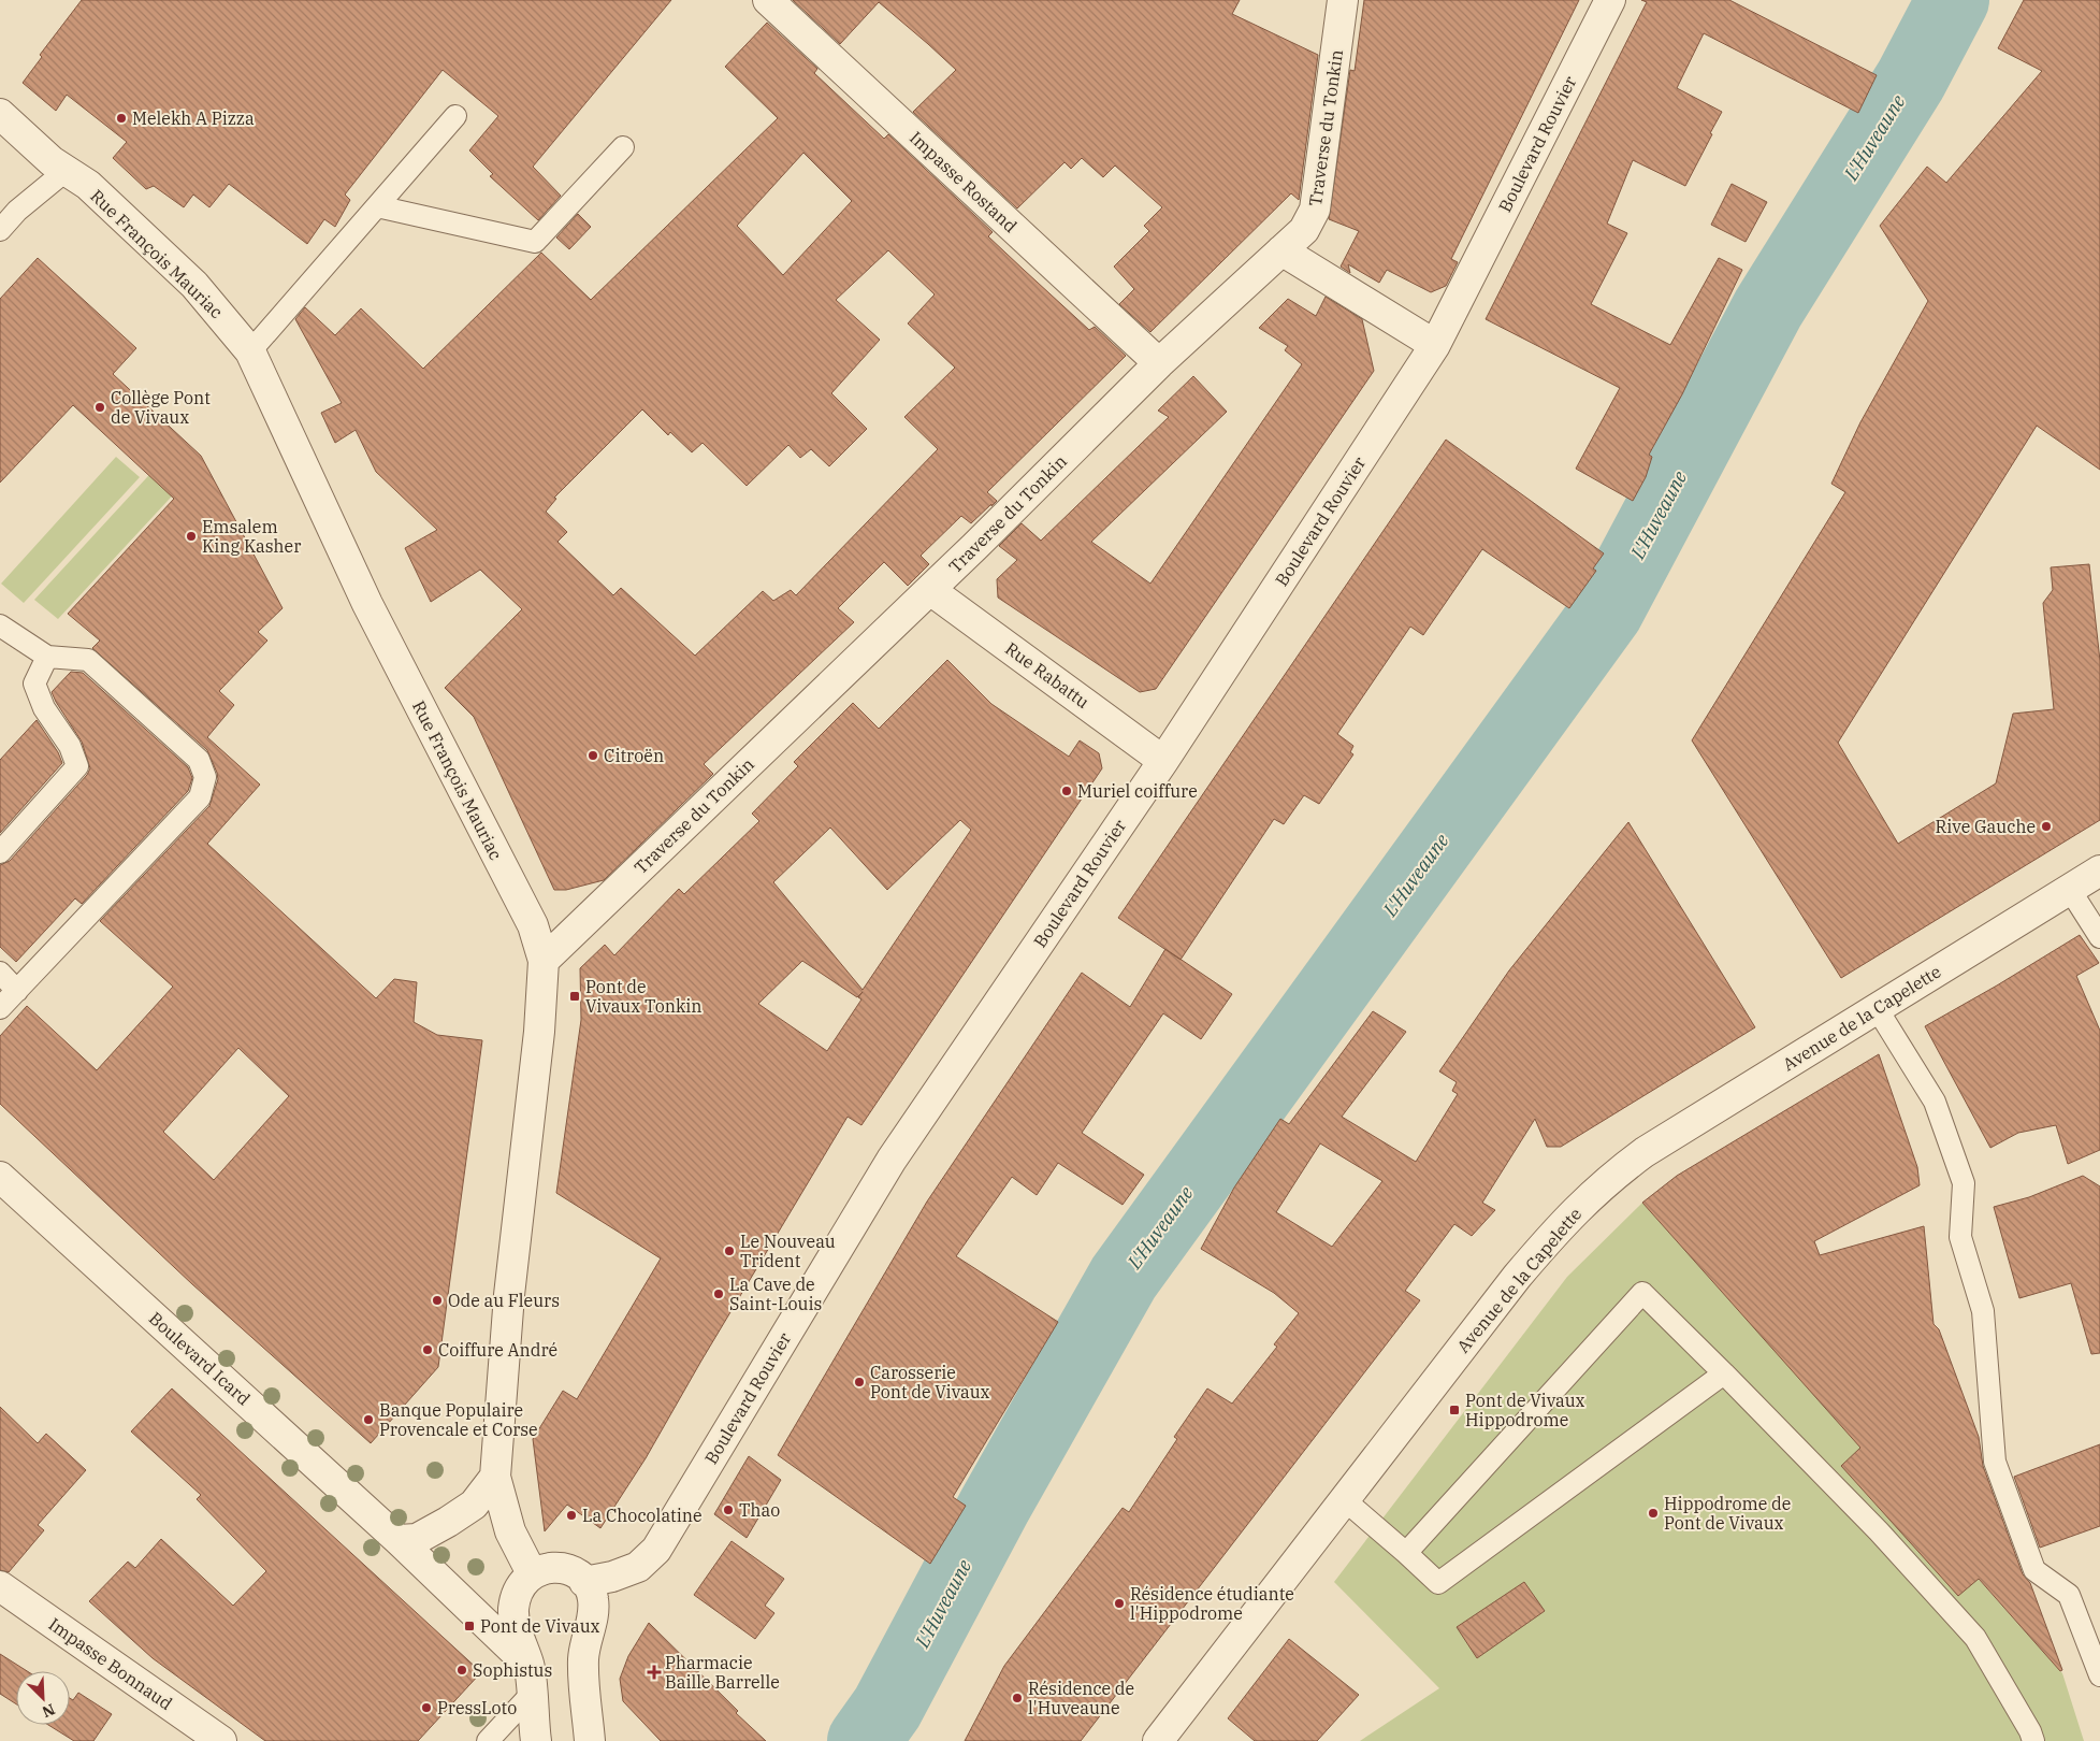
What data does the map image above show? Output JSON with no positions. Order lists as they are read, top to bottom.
{
  "streets": {
    "street": [
      "Traverse du Tonkin",
      "Boulevard Rouvier",
      "Impasse Rostand",
      "Rue François Mauriac",
      "Rue Rabattu",
      "Avenue de la Capelette",
      "Boulevard Icard",
      "Impasse Bonnaud"
    ]
  },
  "crossings": [
    ["Traverse du Tonkin", "Impasse Rostand"],
    ["Traverse du Tonkin", "Rue François Mauriac"],
    ["Traverse du Tonkin", "Rue Rabattu"],
    ["Boulevard Rouvier", "Rue Rabattu"]
  ],
  "water": ["L'Huveaune"],
  "places": {
    "other": [
      "Melekh A Pizza",
      "Collège Pont de Vivaux",
      "Emsalem King Kasher",
      "Citroën",
      "Muriel coiffure",
      "Rive Gauche",
      "Le Nouveau Trident",
      "La Cave de Saint-Louis",
      "Ode au Fleurs",
      "Coiffure André",
      "Carosserie Pont de Vivaux",
      "Banque Populaire Provencale et Corse",
      "Thao",
      "Hippodrome de Pont de Vivaux",
      "La Chocolatine",
      "Résidence étudiante l'Hippodrome",
      "Sophistus",
      "Résidence de l'Huveaune",
      "PressLoto"
    ],
    "transit": ["Pont de Vivaux Tonkin", "Pont de Vivaux Hippodrome", "Pont de Vivaux"],
    "health": ["Pharmacie Baille Barrelle"]
  },
  "north": "bottom right"
}
